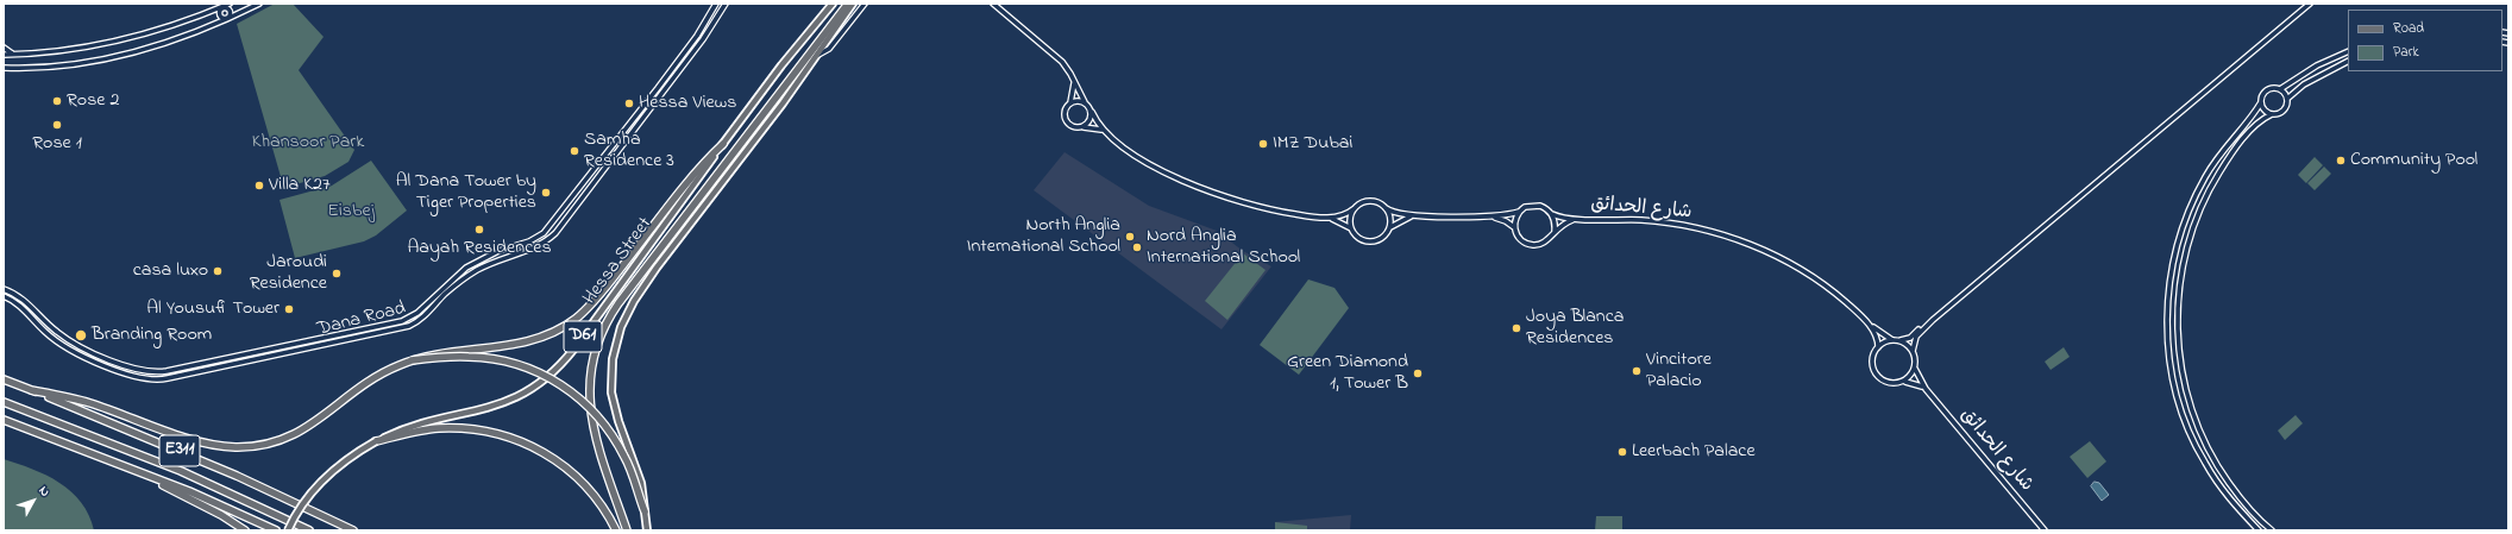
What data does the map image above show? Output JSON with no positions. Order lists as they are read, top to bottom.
{
  "streets": {
    "highway": ["E311"],
    "main road": ["Hessa Street", "D61"],
    "street": ["شارع الحدائق", "Dana Road"]
  },
  "parks": ["Khansoor Park", "Eisbej"],
  "places": [
    "Rose 2",
    "Hessa Views",
    "Rose 1",
    "IMZ Dubai",
    "Samha Residence 3",
    "Community Pool",
    "Villa K27",
    "Al Dana Tower by Tiger Properties",
    "Aayah Residences",
    "North Anglia International School",
    "Nord Anglia International School",
    "casa luxo",
    "Jaroudi Residence",
    "Al Yousufi Tower",
    "Joya Blanca Residences",
    "Branding Room",
    "Vincitore Palacio",
    "Green Diamond 1, Tower B",
    "Leerbach Palace"
  ],
  "legend": ["Road", "Park"],
  "north": "top right"
}
